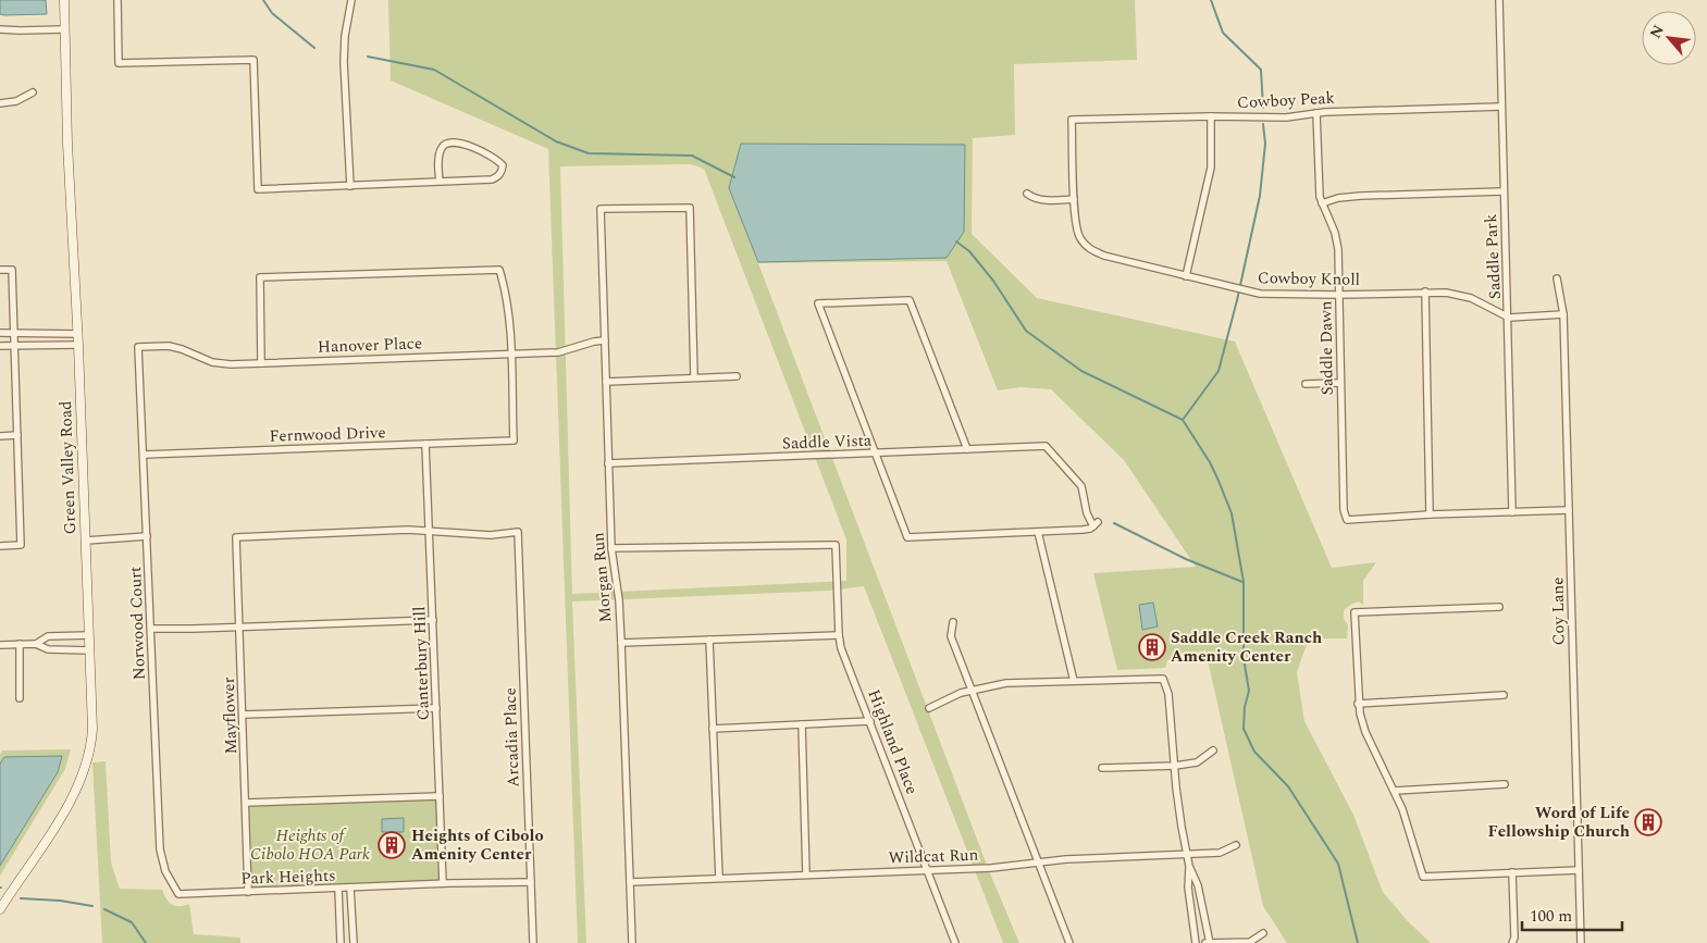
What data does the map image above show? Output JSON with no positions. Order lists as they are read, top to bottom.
{
  "streets": {
    "street": [
      "Cowboy Peak",
      "Saddle Park",
      "Cowboy Knoll",
      "Hanover Place",
      "Saddle Dawn",
      "Fernwood Drive",
      "Saddle Vista",
      "Green Valley Road",
      "Morgan Run",
      "Coy Lane",
      "Norwood Court",
      "Canterbury Hill",
      "Mayflower",
      "Arcadia Place",
      "Highland Place",
      "Wildcat Run",
      "Park Heights"
    ]
  },
  "crossings": [
    ["Cowboy Peak", "Saddle Park"],
    ["Cowboy Peak", "Cowboy Knoll"],
    ["Cowboy Peak", "Saddle Dawn"],
    ["Saddle Park", "Cowboy Knoll"],
    ["Cowboy Knoll", "Saddle Dawn"],
    ["Hanover Place", "Fernwood Drive"],
    ["Hanover Place", "Morgan Run"],
    ["Hanover Place", "Norwood Court"],
    ["Fernwood Drive", "Norwood Court"],
    ["Fernwood Drive", "Canterbury Hill"],
    ["Saddle Vista", "Morgan Run"],
    ["Morgan Run", "Highland Place"],
    ["Morgan Run", "Wildcat Run"],
    ["Norwood Court", "Park Heights"],
    ["Canterbury Hill", "Mayflower"],
    ["Canterbury Hill", "Arcadia Place"],
    ["Canterbury Hill", "Park Heights"],
    ["Mayflower", "Arcadia Place"],
    ["Mayflower", "Park Heights"],
    ["Arcadia Place", "Park Heights"],
    ["Highland Place", "Wildcat Run"]
  ],
  "parks": ["Heights of Cibolo HOA Park"],
  "places": {
    "building": ["Saddle Creek Ranch Amenity Center", "Word of Life Fellowship Church", "Heights of Cibolo Amenity Center"]
  },
  "scale_bar": "100 m",
  "north": "top left"
}
